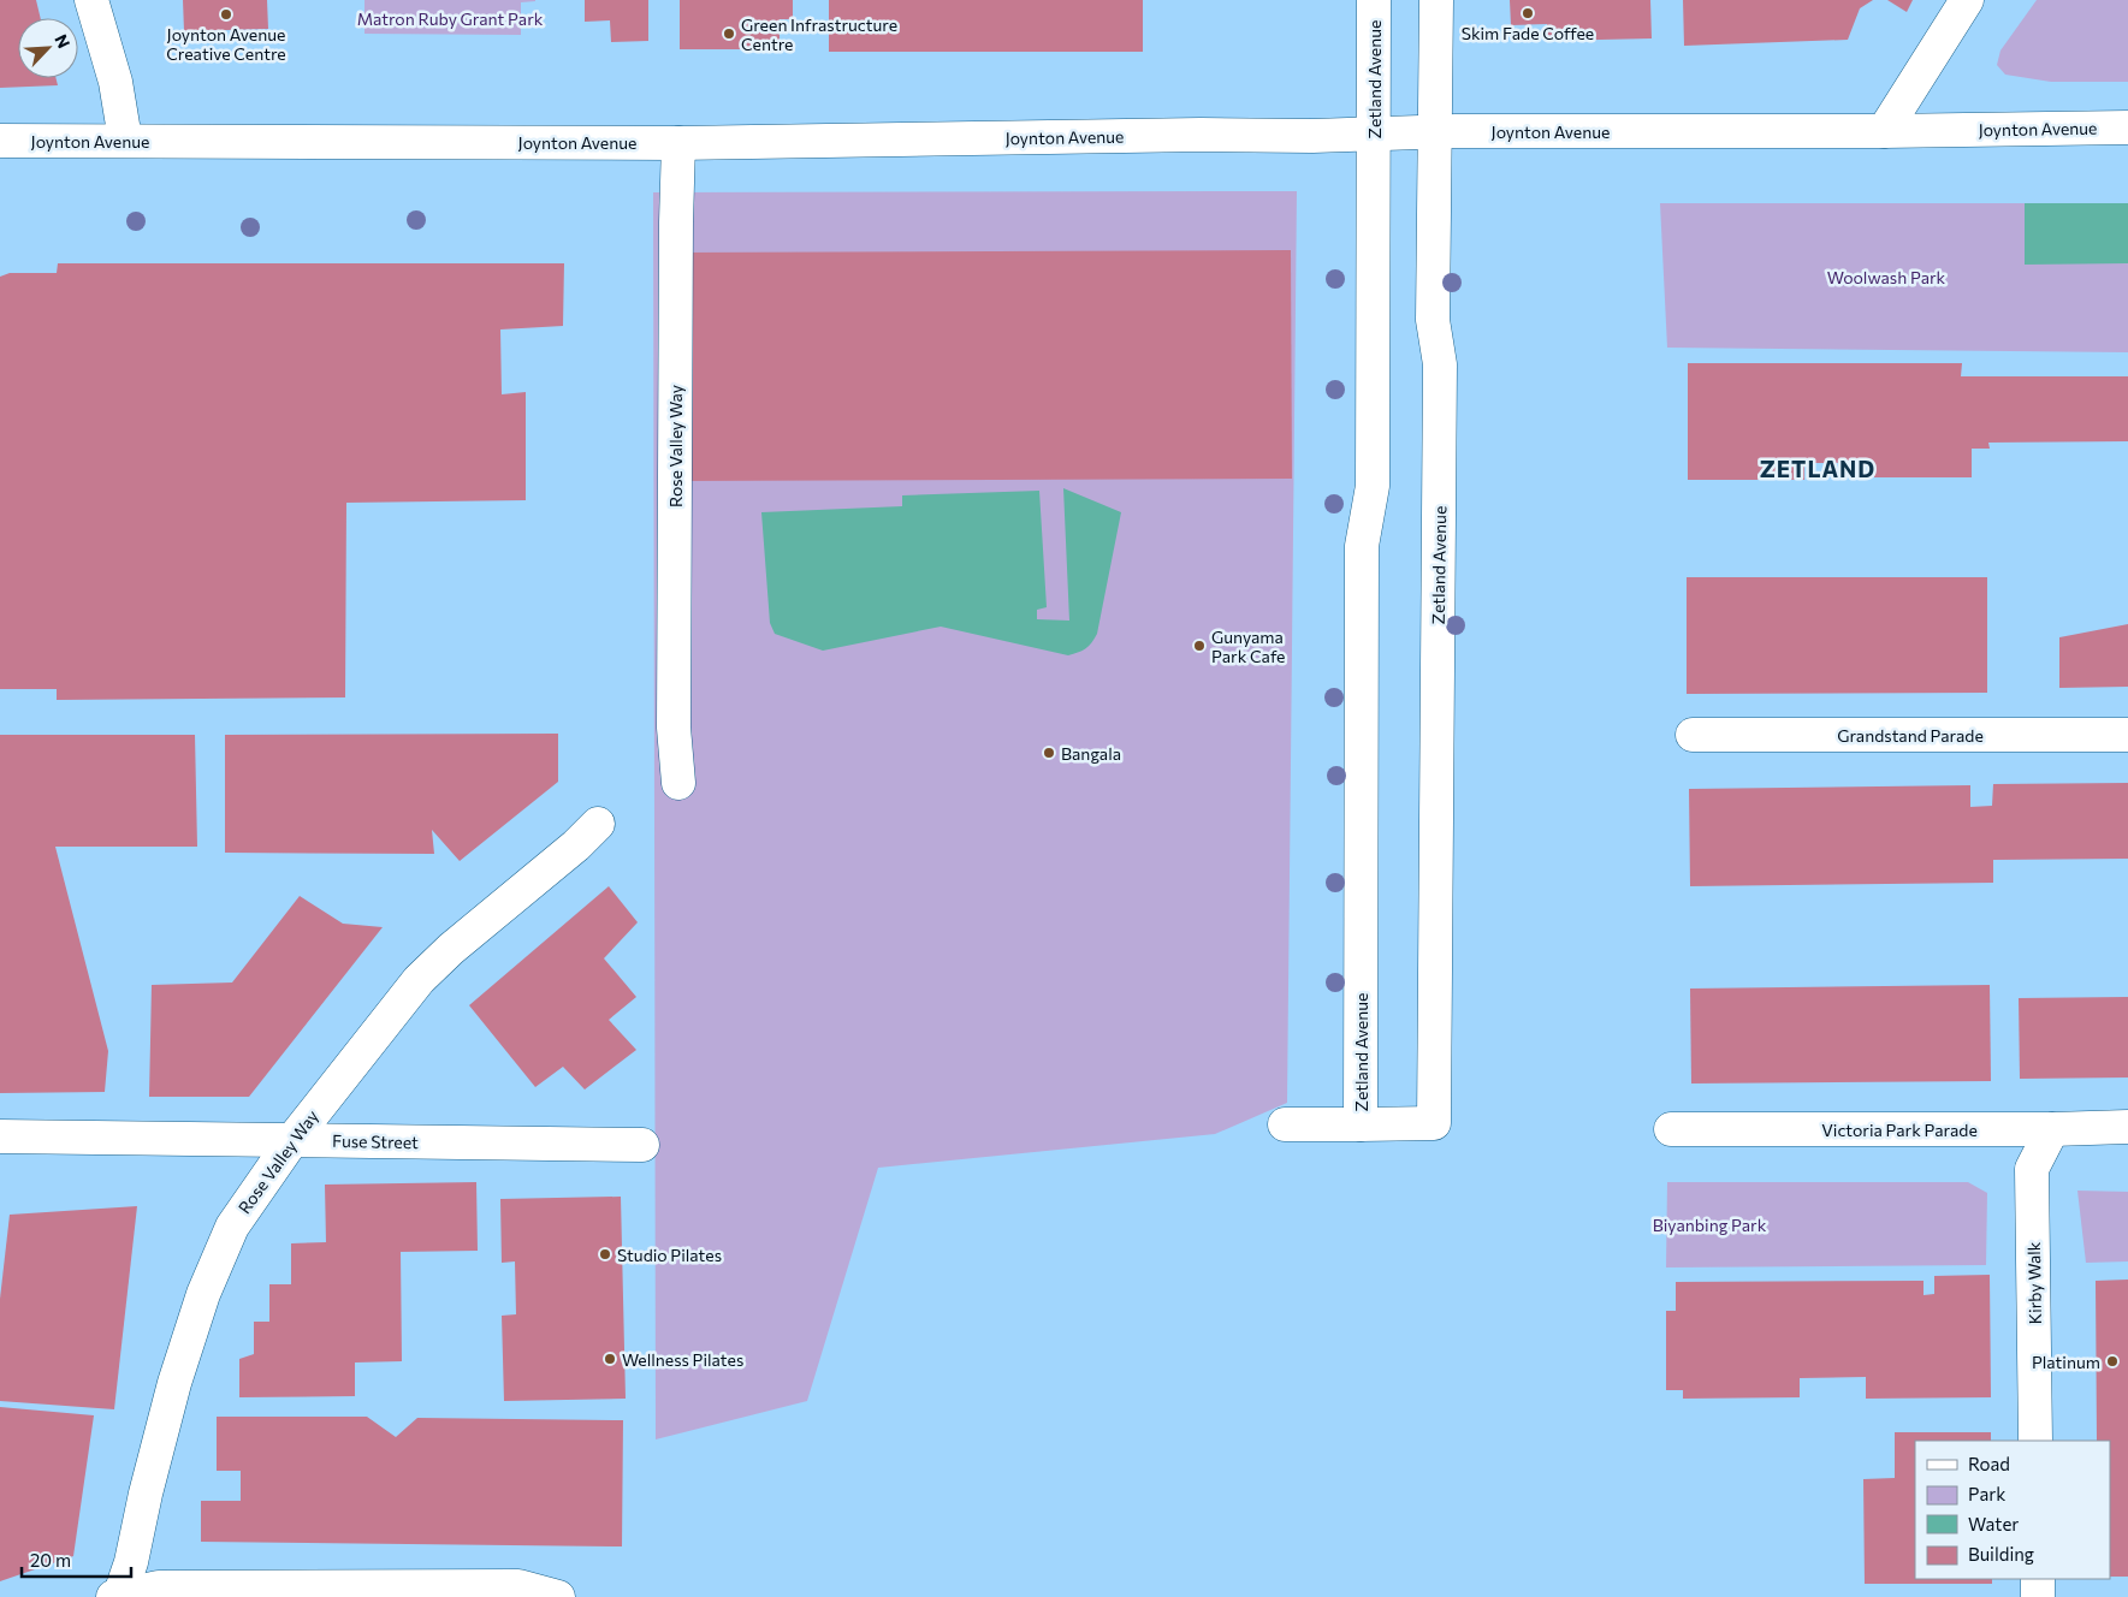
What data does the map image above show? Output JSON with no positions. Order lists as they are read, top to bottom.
{
  "streets": {
    "street": [
      "Zetland Avenue",
      "Joynton Avenue",
      "Rose Valley Way",
      "Grandstand Parade",
      "Victoria Park Parade",
      "Fuse Street",
      "Kirby Walk"
    ]
  },
  "crossings": [
    ["Zetland Avenue", "Joynton Avenue"],
    ["Joynton Avenue", "Rose Valley Way"],
    ["Rose Valley Way", "Fuse Street"],
    ["Victoria Park Parade", "Kirby Walk"]
  ],
  "districts": ["ZETLAND"],
  "parks": ["Matron Ruby Grant Park", "Woolwash Park", "Biyanbing Park"],
  "places": [
    "Skim Fade Coffee",
    "Joynton Avenue Creative Centre",
    "Green Infrastructure Centre",
    "Gunyama Park Cafe",
    "Bangala",
    "Studio Pilates",
    "Wellness Pilates",
    "Platinum"
  ],
  "legend": [
    "Road",
    "Park",
    "Water",
    "Building"
  ],
  "scale_bar": "20 m",
  "north": "top right"
}
